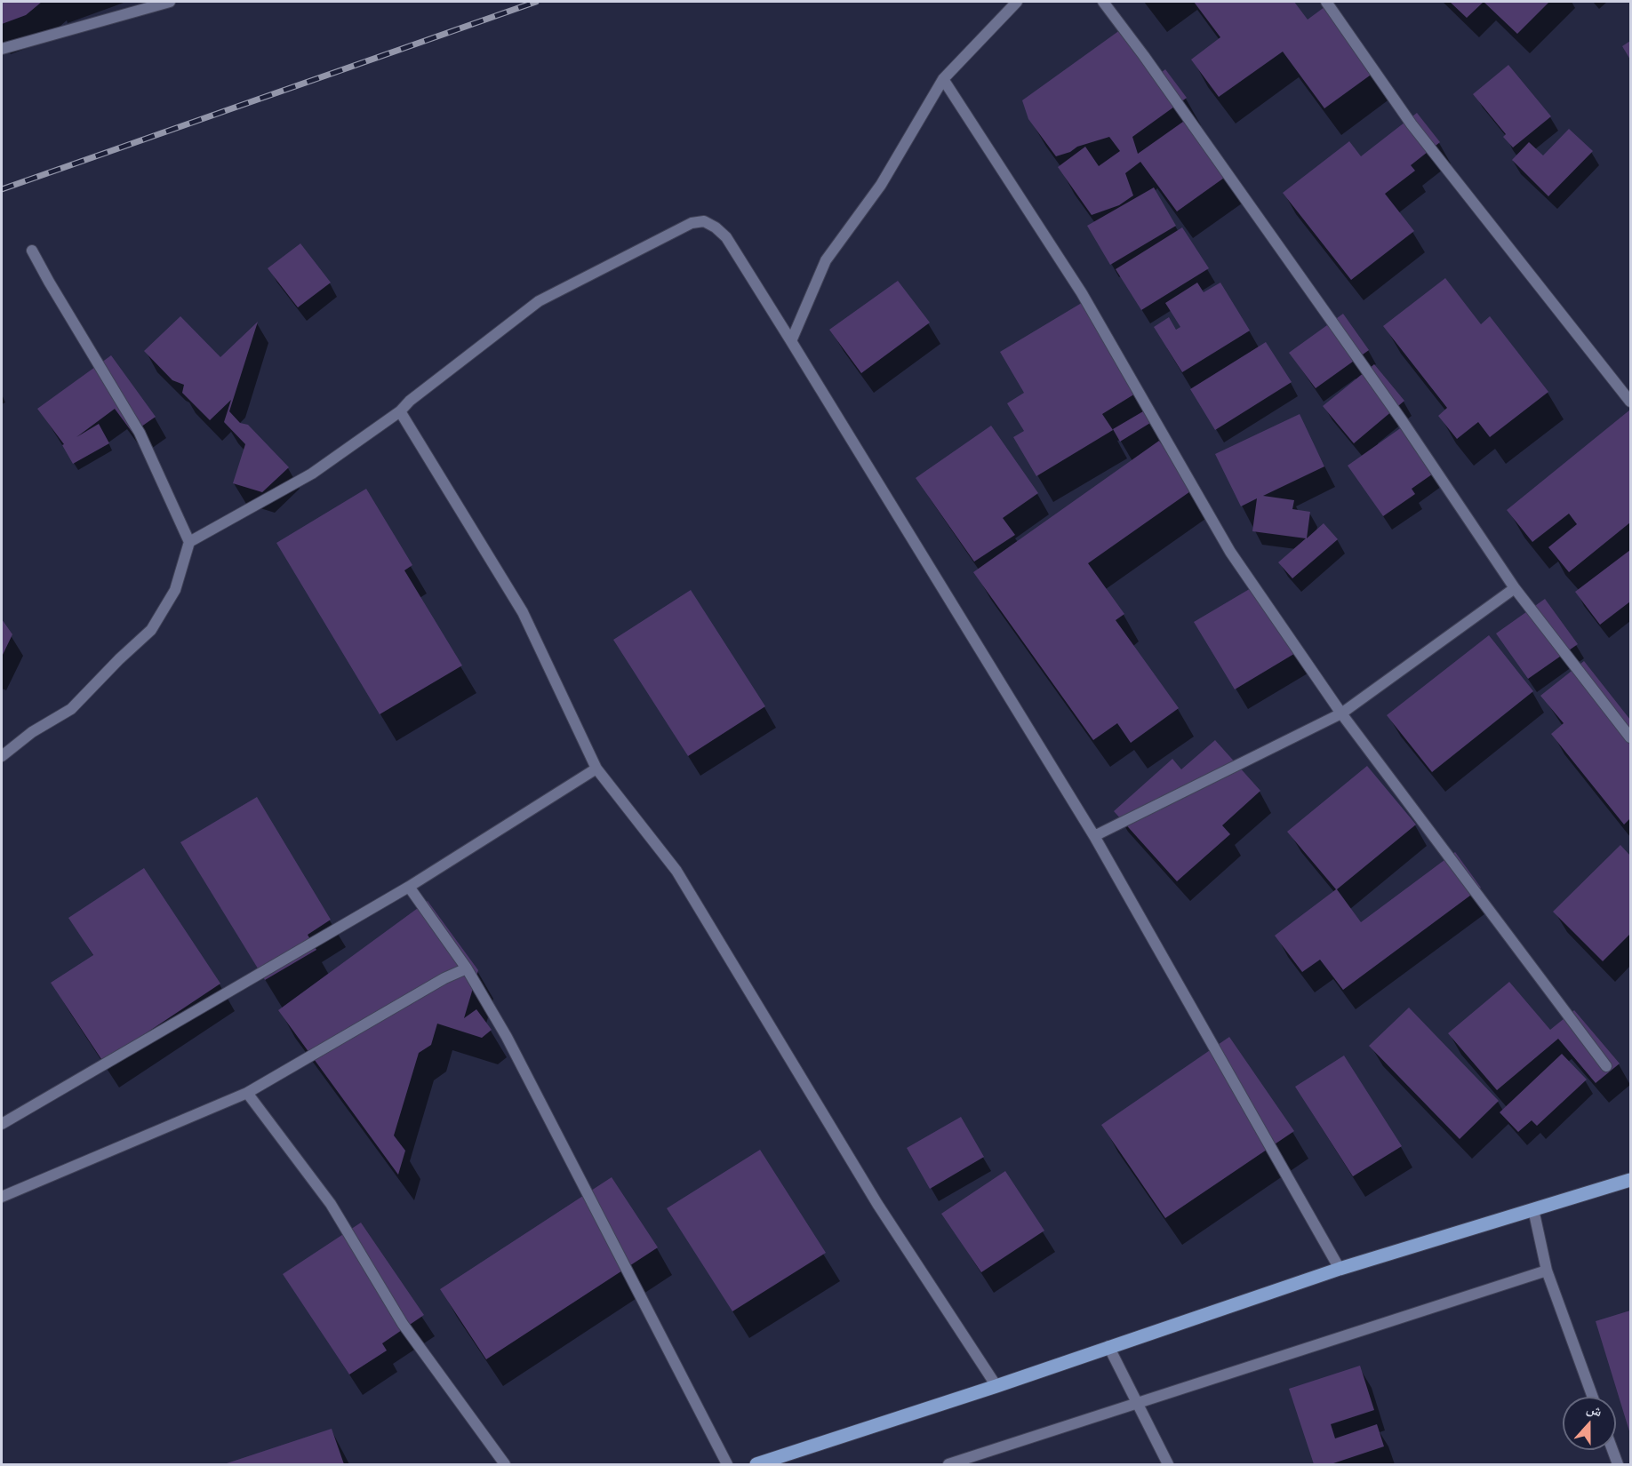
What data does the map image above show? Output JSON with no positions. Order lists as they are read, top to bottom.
{
  "north": "top"
}
